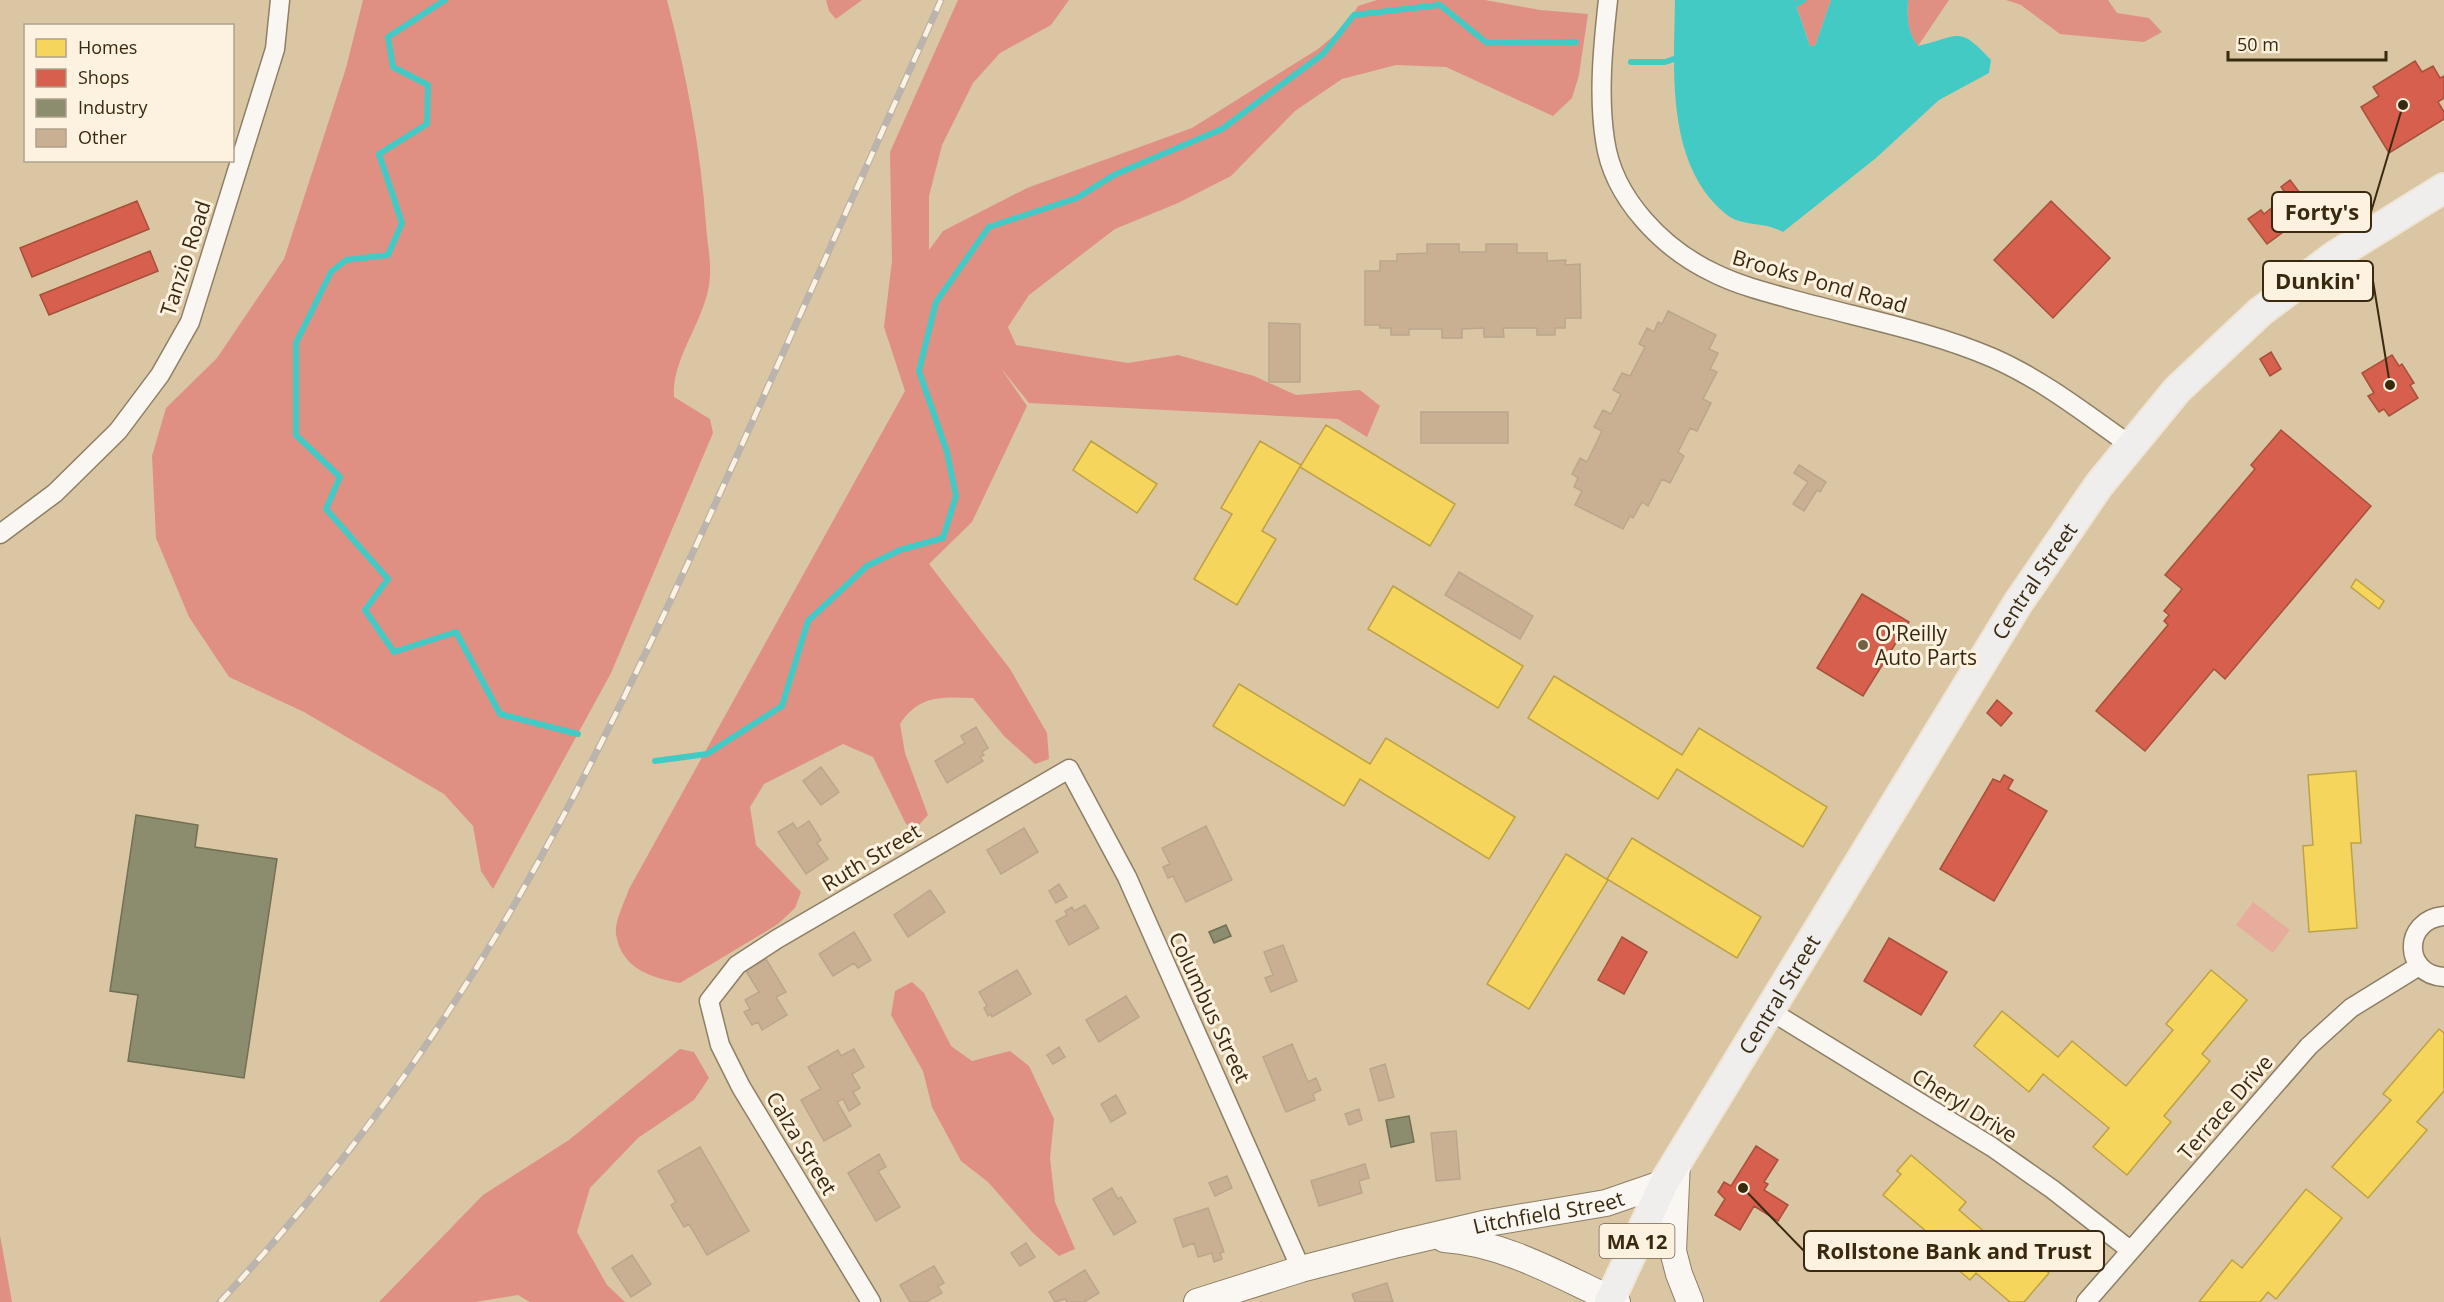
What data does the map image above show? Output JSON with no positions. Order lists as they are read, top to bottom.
{
  "streets": {
    "main road": ["Central Street", "Litchfield Street", "MA 12"],
    "street": [
      "Tanzio Road",
      "Brooks Pond Road",
      "Ruth Street",
      "Columbus Street",
      "Cheryl Drive",
      "Terrace Drive",
      "Calza Street"
    ]
  },
  "crossings": [
    ["Brooks Pond Road", "Central Street"],
    ["Central Street", "Cheryl Drive"],
    ["Central Street", "Litchfield Street"],
    ["Ruth Street", "Columbus Street"],
    ["Ruth Street", "Calza Street"],
    ["Columbus Street", "Litchfield Street"],
    ["Cheryl Drive", "Terrace Drive"]
  ],
  "places": [
    "Forty's",
    "Dunkin'",
    "O'Reilly Auto Parts",
    "Rollstone Bank and Trust"
  ],
  "legend": [
    "Homes",
    "Shops",
    "Industry",
    "Other"
  ],
  "scale_bar": "50 m"
}
